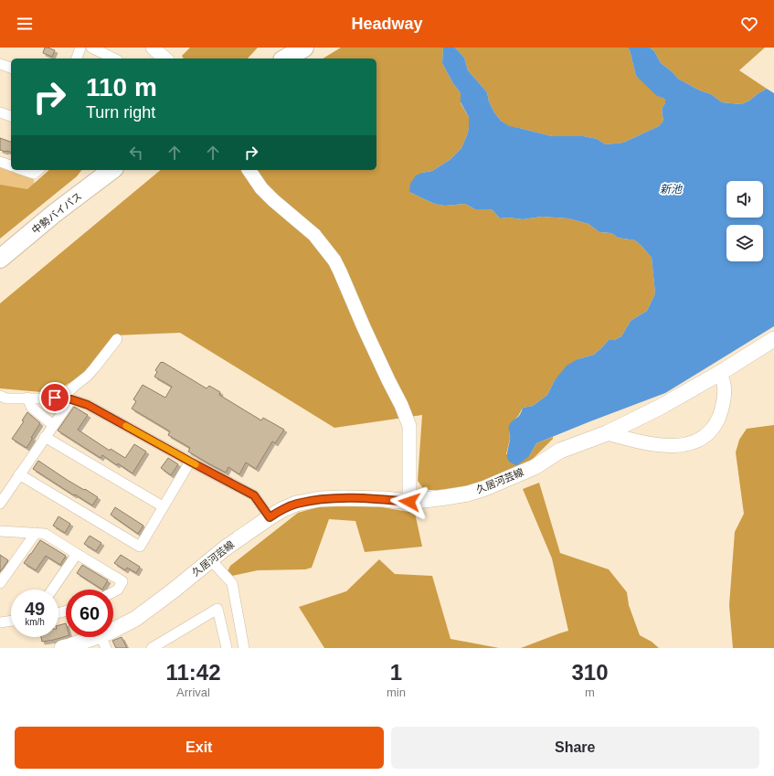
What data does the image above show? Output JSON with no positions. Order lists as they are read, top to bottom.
{
  "streets": {
    "highway": ["中勢バイパス"],
    "main road": ["久居河芸線"]
  },
  "water": ["新池"],
  "page": {
    "header": "Headway",
    "turn": ["110 m", "Turn right"],
    "speed": "49 km/h",
    "limit": "60",
    "eta": [
      "11:42",
      "Arrival",
      "1",
      "min",
      "310",
      "m"
    ],
    "buttons": ["Exit", "Share"]
  }
}
